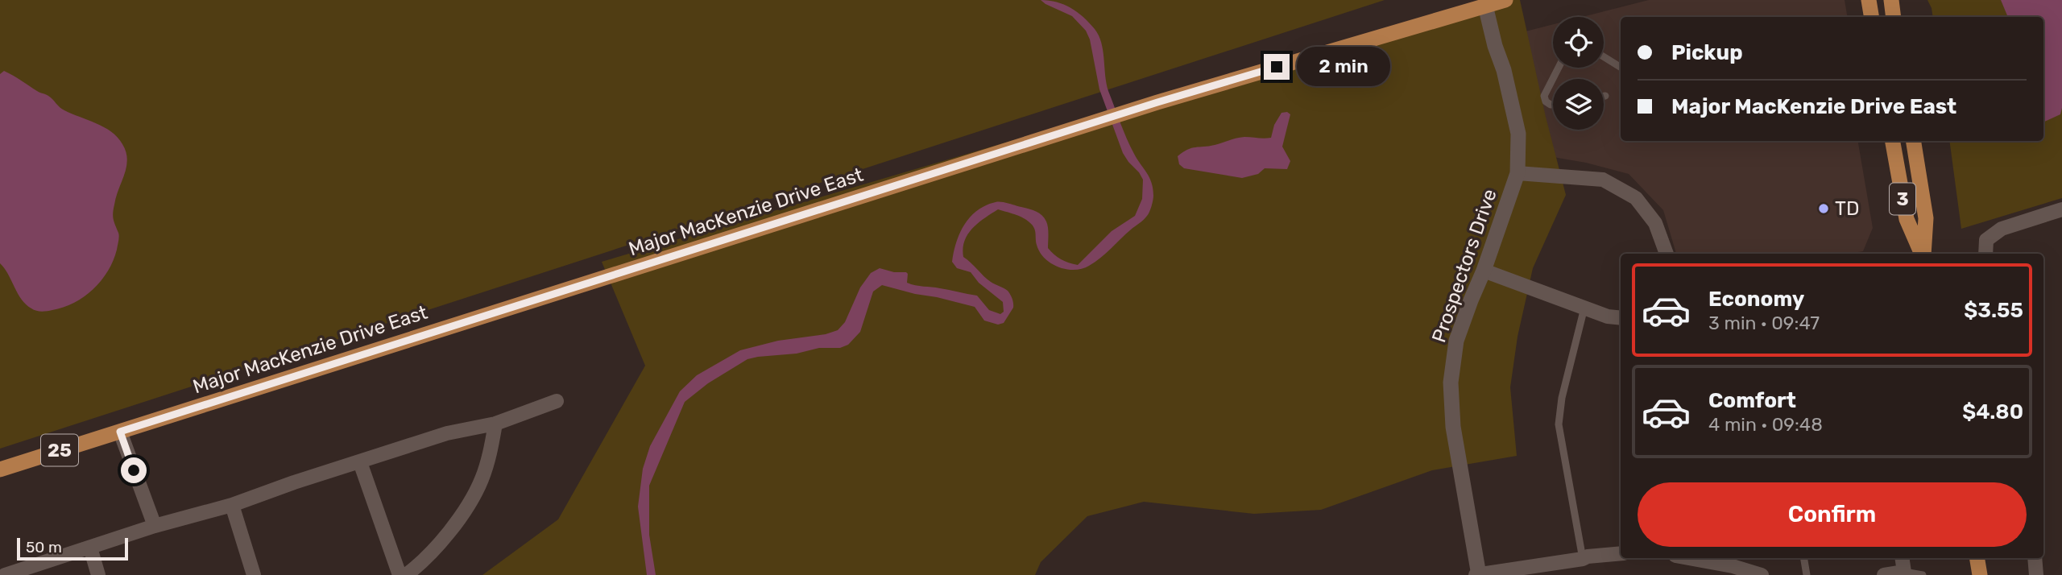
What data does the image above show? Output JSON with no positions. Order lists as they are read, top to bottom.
{
  "streets": {
    "main road": ["3", "Major MacKenzie Drive East", "25"],
    "street": ["Prospectors Drive"]
  },
  "crossings": [
    ["Major MacKenzie Drive East", "Prospectors Drive"]
  ],
  "places": ["TD"],
  "scale_bar": "50 m",
  "page": {
    "banner": ["Pickup", "Major MacKenzie Drive East"],
    "bubble": "2 min",
    "list": [
      {
        "name": "Economy",
        "note": "3 min · 09:47",
        "value": "$3.55"
      },
      {
        "name": "Comfort",
        "note": "4 min · 09:48",
        "value": "$4.80"
      }
    ],
    "buttons": "Confirm",
    "scale": "50 m"
  }
}
